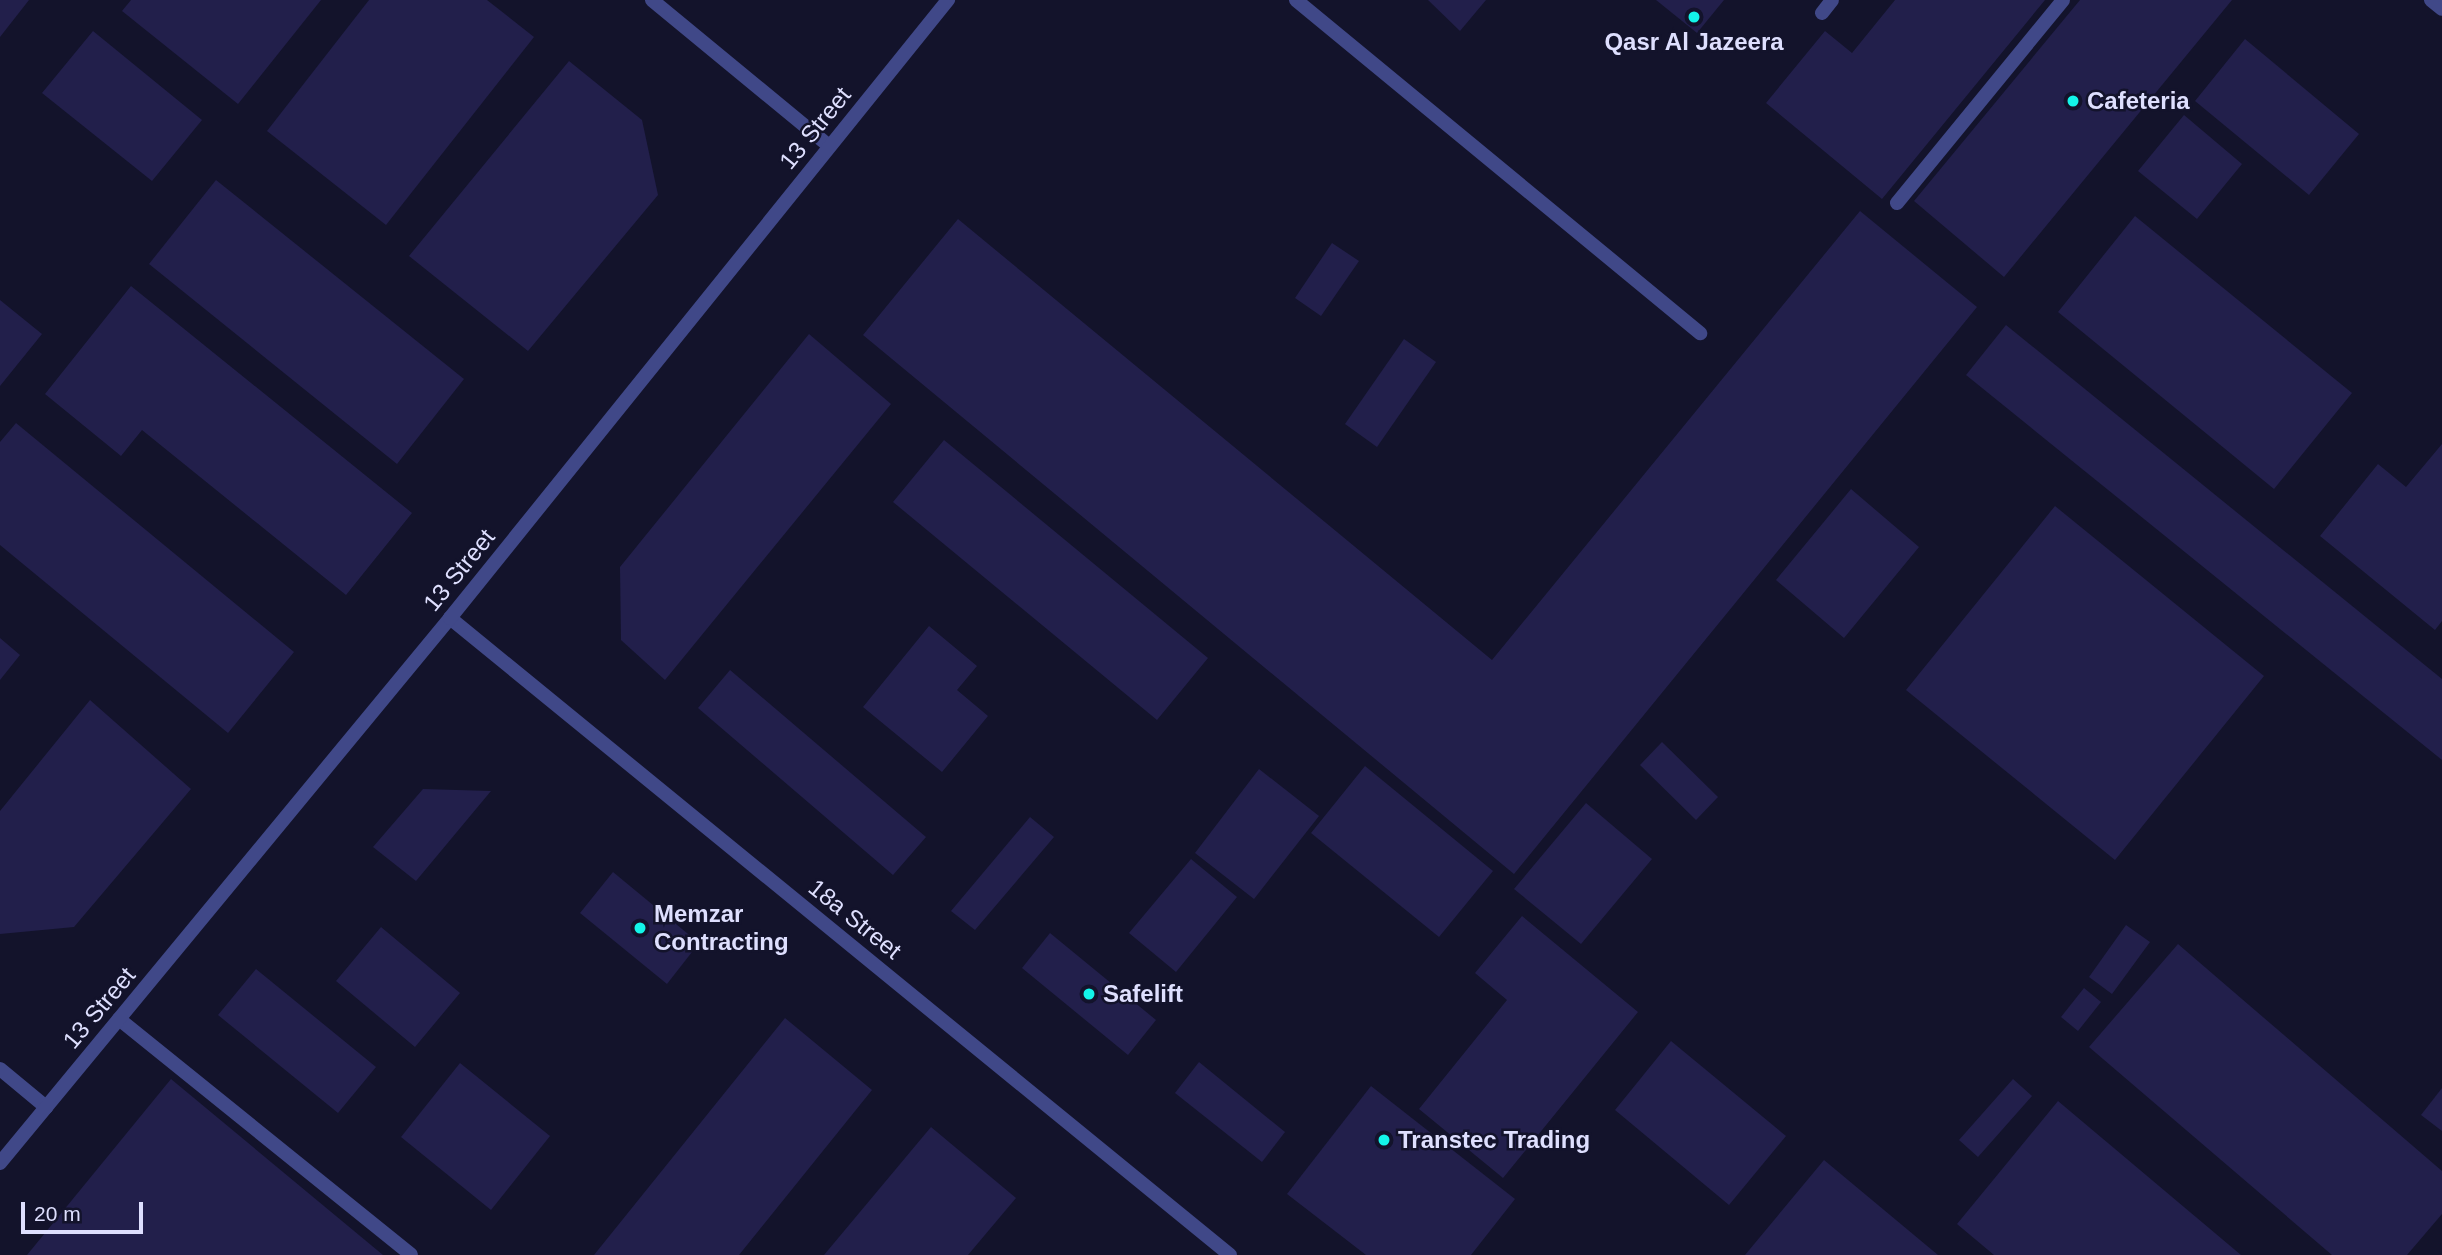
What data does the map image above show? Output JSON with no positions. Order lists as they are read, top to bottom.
{
  "streets": {
    "street": ["13 Street", "18a Street"]
  },
  "crossings": [
    ["13 Street", "18a Street"]
  ],
  "places": [
    "Qasr Al Jazeera",
    "Cafeteria",
    "Memzar Contracting",
    "Safelift",
    "Transtec Trading"
  ],
  "scale_bar": "20 m"
}
